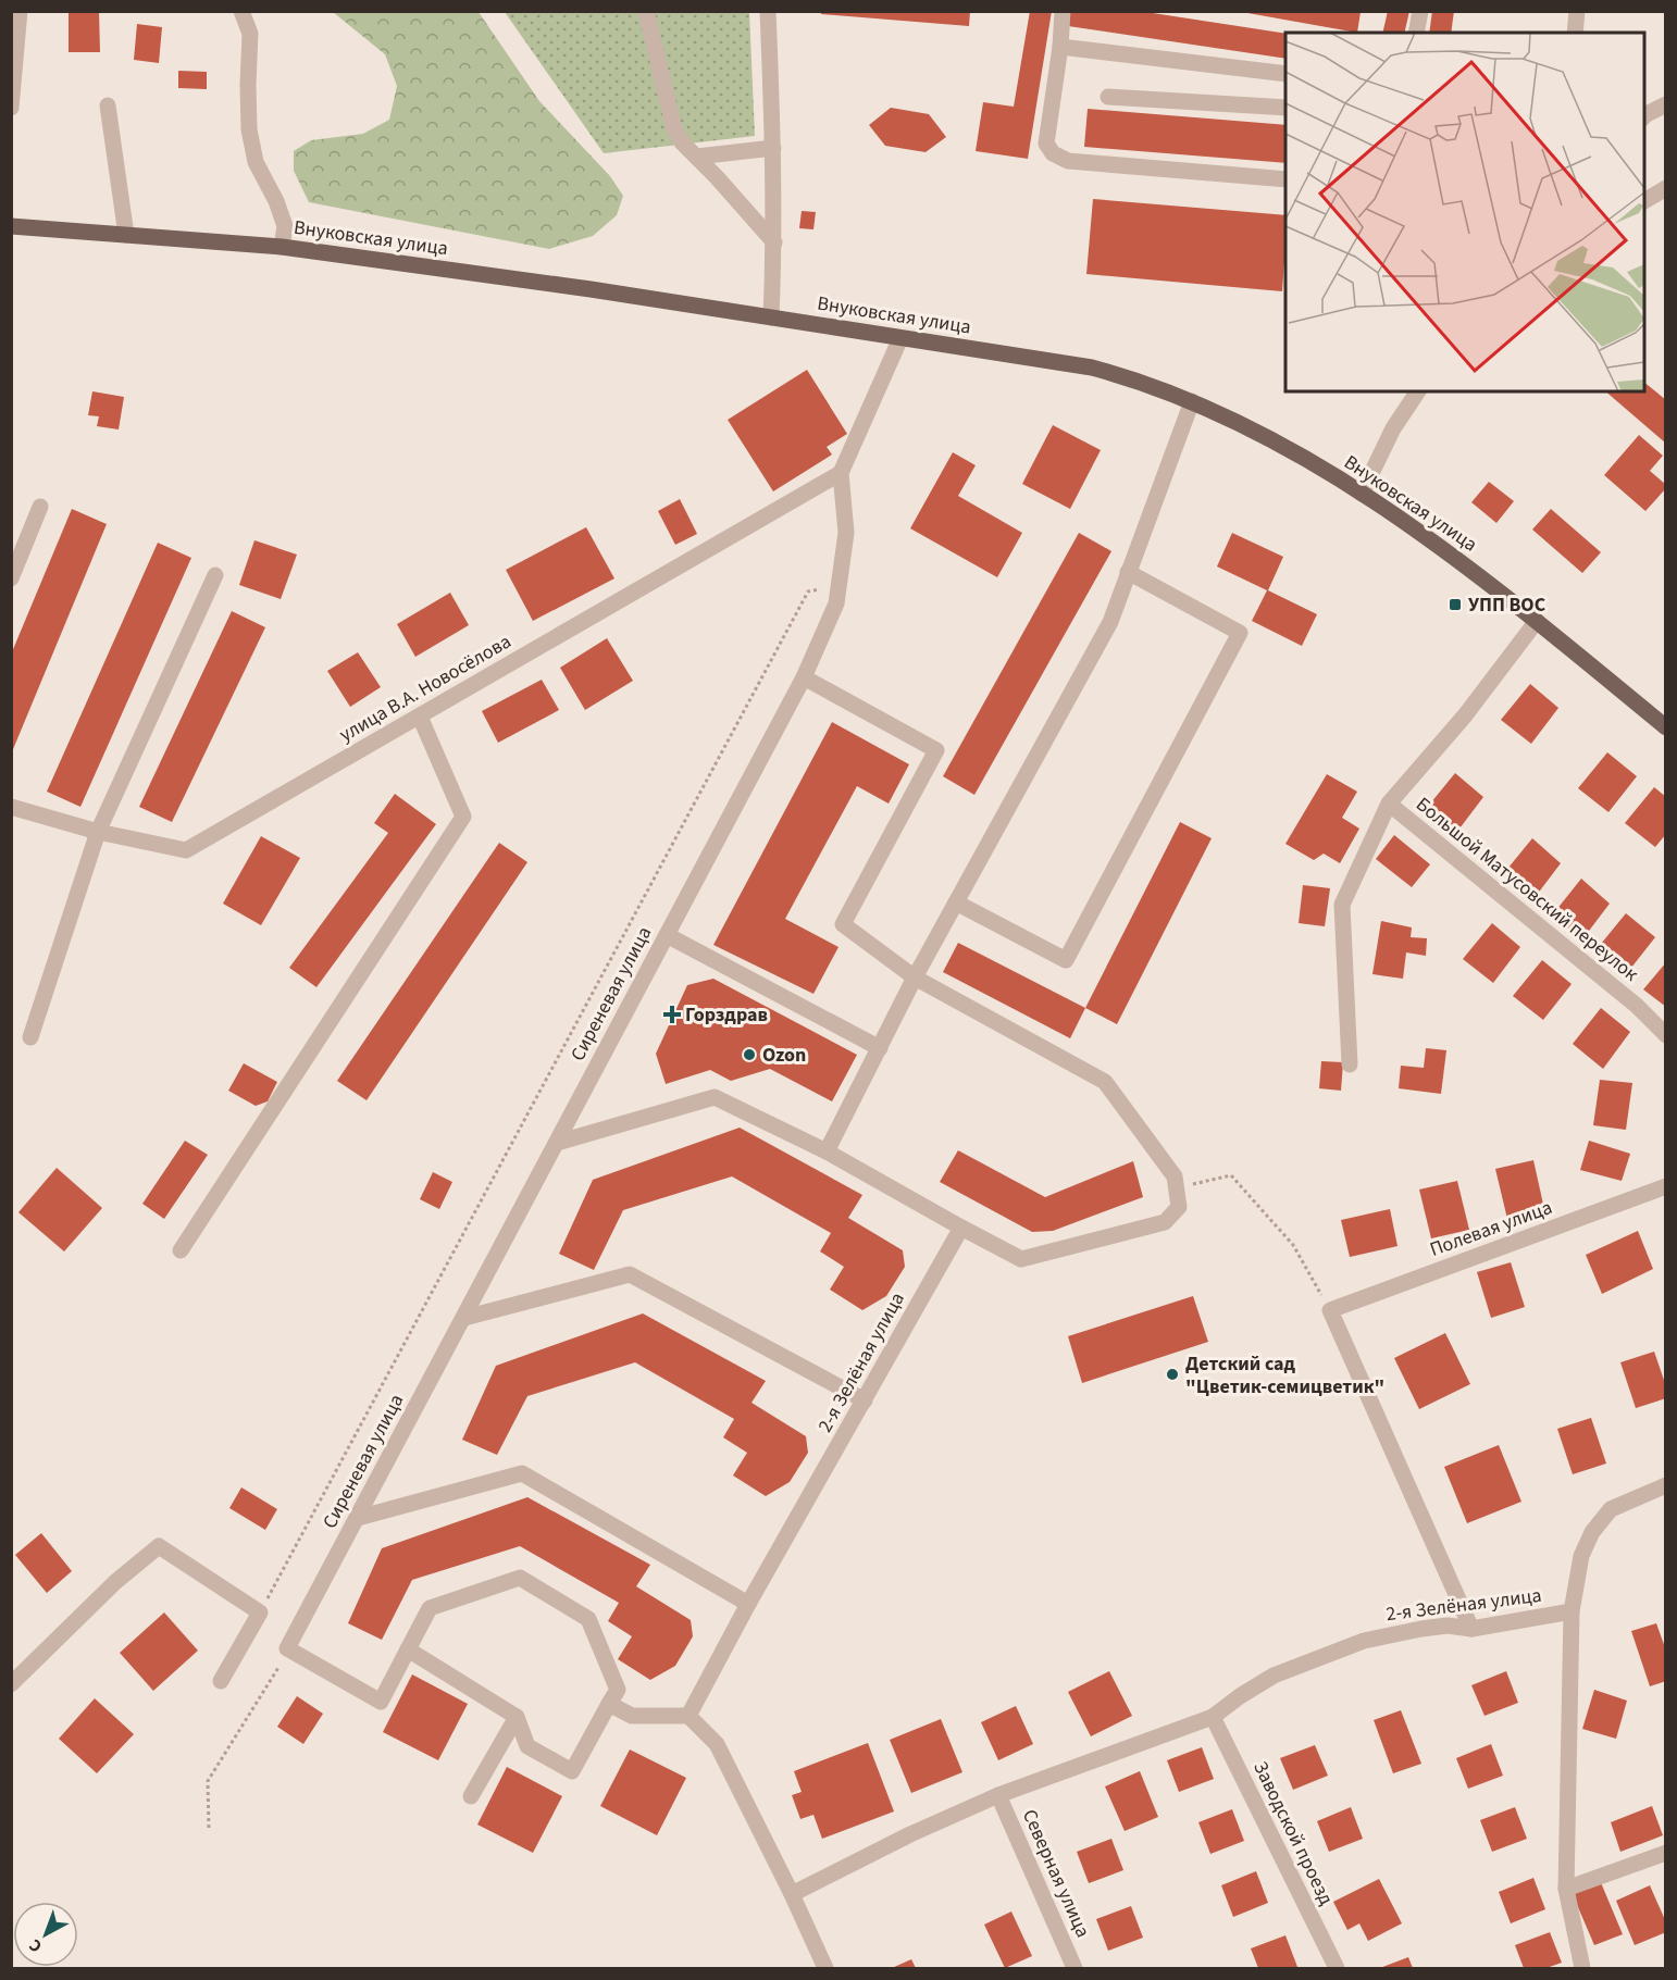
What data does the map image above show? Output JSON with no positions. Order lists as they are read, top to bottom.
{
  "streets": {
    "main road": ["Внуковская улица"],
    "street": [
      "улица В.А. Новосёлова",
      "Большой Матусовский переулок",
      "Сиреневая улица",
      "Полевая улица",
      "2-я Зелёная улица",
      "Заводской проезд",
      "Северная улица"
    ]
  },
  "crossings": [
    ["Внуковская улица", "Сиреневая улица"],
    ["улица В.А. Новосёлова", "Сиреневая улица"],
    ["2-я Зелёная улица", "Заводской проезд"],
    ["2-я Зелёная улица", "Северная улица"]
  ],
  "places": {
    "transit": ["УПП ВОС"],
    "health": ["Горздрав"],
    "other": ["Ozon", "Детский сад \"Цветик-семицветик\""]
  },
  "north": "bottom left"
}
